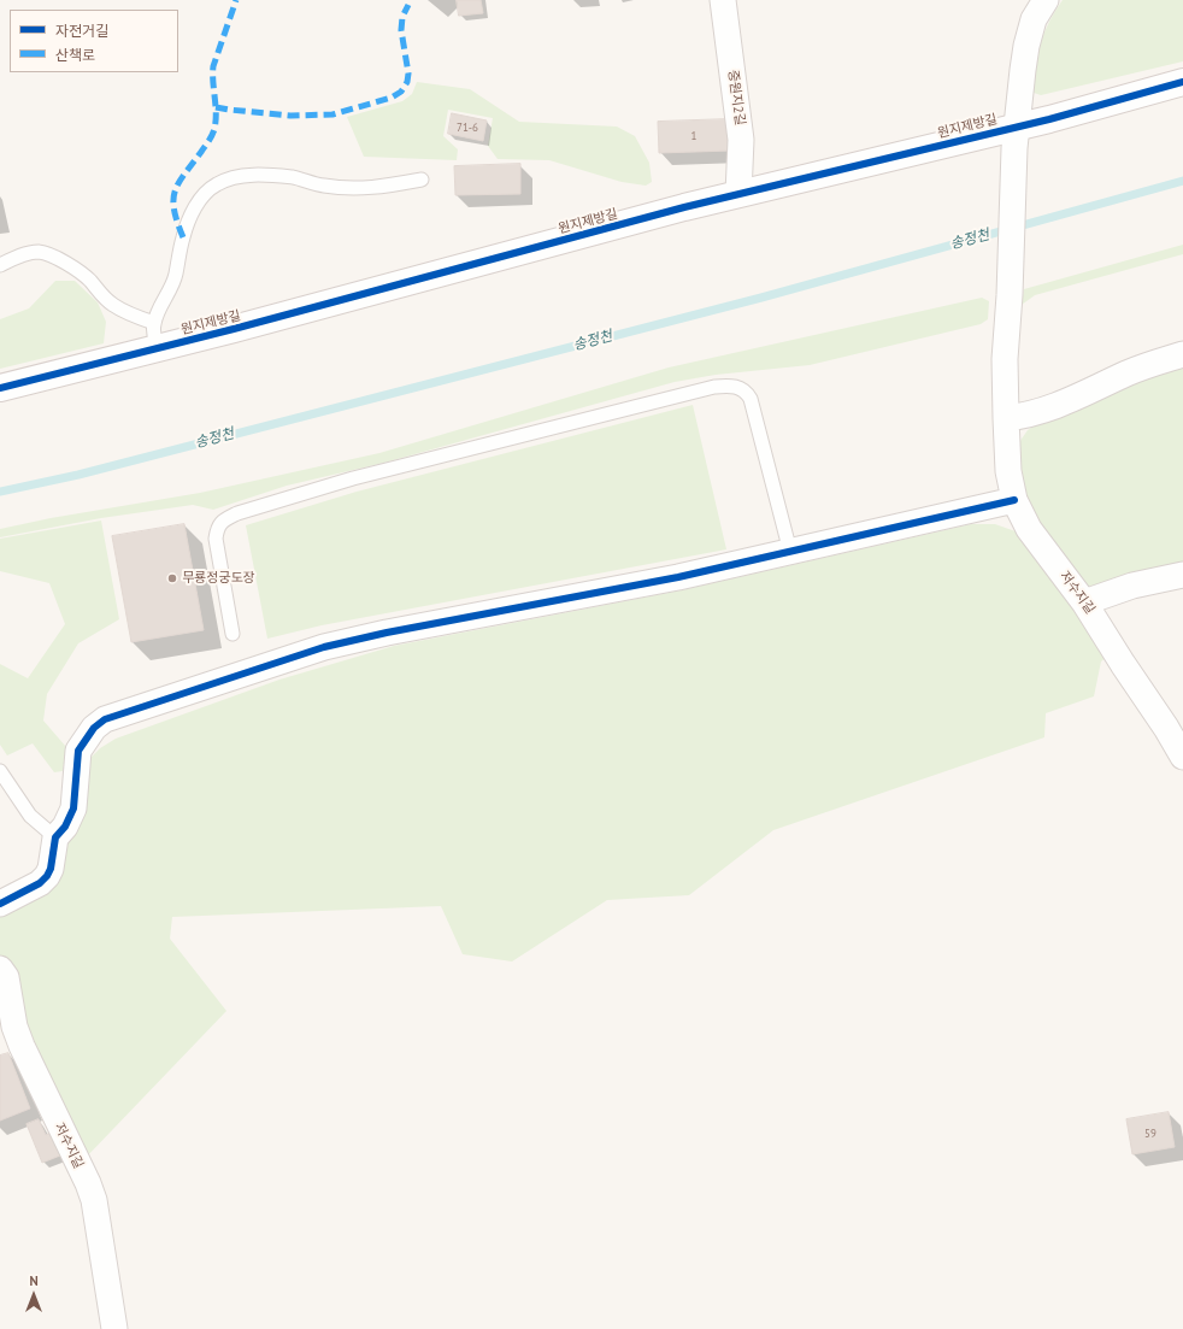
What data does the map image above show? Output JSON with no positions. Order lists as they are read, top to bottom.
{
  "streets": {
    "street": ["중원지2길", "원지제방길", "저수지길"]
  },
  "crossings": [
    ["중원지2길", "원지제방길"],
    ["원지제방길", "저수지길"]
  ],
  "water": ["송정천"],
  "places": ["무룡정궁도장"],
  "house_numbers": ["71-6", "1", "59"],
  "legend": ["자전거길", "산책로"],
  "north": "top"
}
